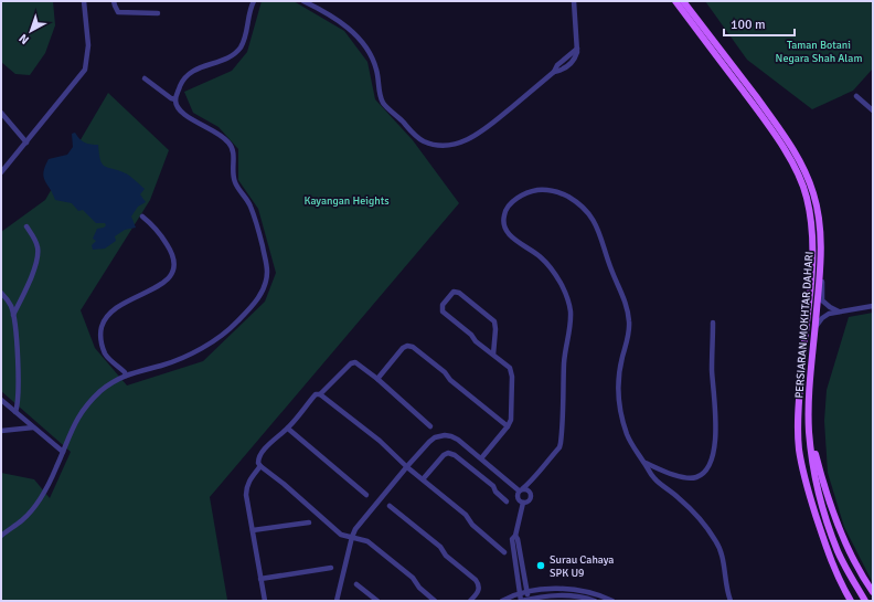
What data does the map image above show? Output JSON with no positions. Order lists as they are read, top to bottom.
{
  "streets": {
    "main road": ["PERSIARAN MOKHTAR DAHARI"]
  },
  "parks": ["Taman Botani Negara Shah Alam", "Kayangan Heights"],
  "places": ["Surau Cahaya SPK U9"],
  "scale_bar": "100 m",
  "north": "bottom left"
}
